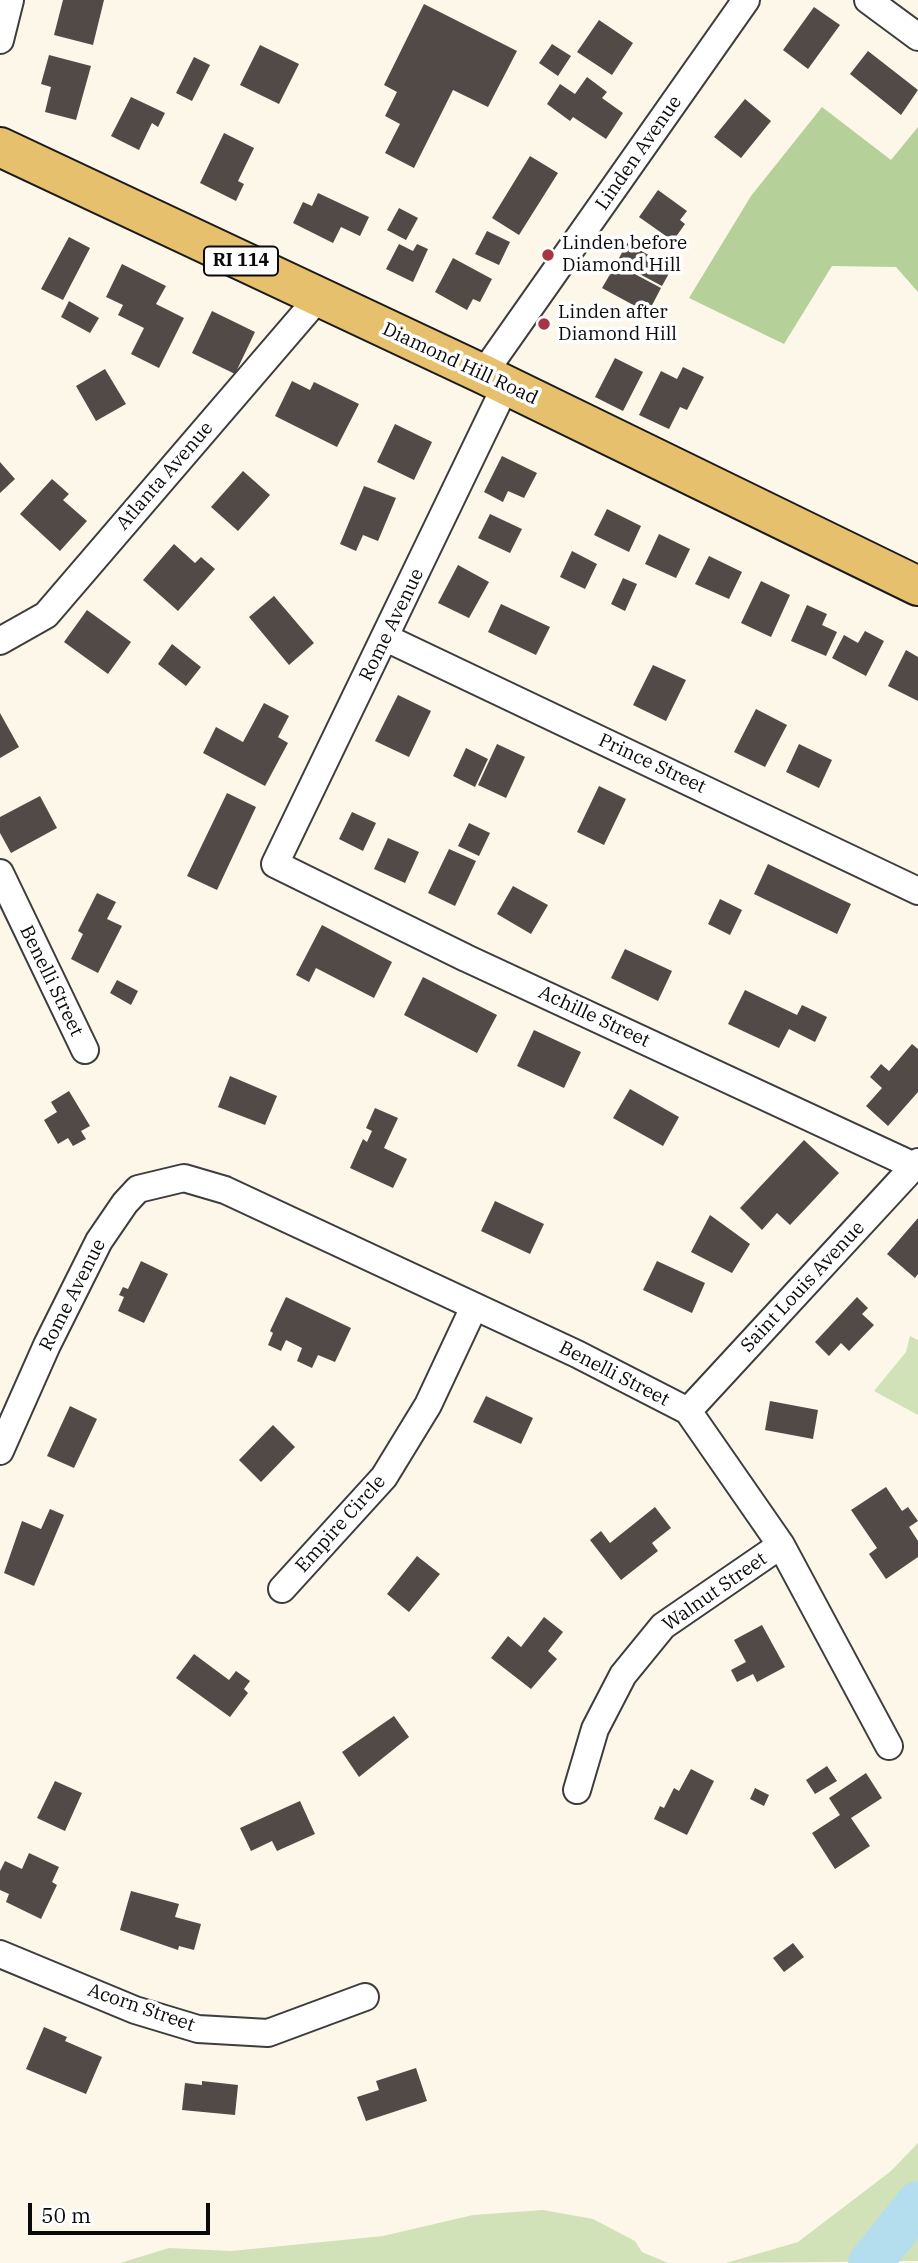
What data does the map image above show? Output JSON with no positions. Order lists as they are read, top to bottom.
{
  "streets": {
    "main road": ["RI 114", "Diamond Hill Road"],
    "street": [
      "Linden Avenue",
      "Atlanta Avenue",
      "Rome Avenue",
      "Prince Street",
      "Benelli Street",
      "Achille Street",
      "Saint Louis Avenue",
      "Empire Circle",
      "Walnut Street",
      "Acorn Street"
    ]
  },
  "crossings": [
    ["Linden Avenue", "Diamond Hill Road"],
    ["Linden Avenue", "Rome Avenue"],
    ["Diamond Hill Road", "Atlanta Avenue"],
    ["Diamond Hill Road", "Rome Avenue"],
    ["Rome Avenue", "Prince Street"],
    ["Rome Avenue", "Benelli Street"],
    ["Rome Avenue", "Achille Street"],
    ["Benelli Street", "Saint Louis Avenue"],
    ["Benelli Street", "Empire Circle"],
    ["Benelli Street", "Walnut Street"],
    ["Achille Street", "Saint Louis Avenue"]
  ],
  "places": ["Linden before Diamond Hill", "Linden after Diamond Hill"],
  "scale_bar": "50 m"
}
